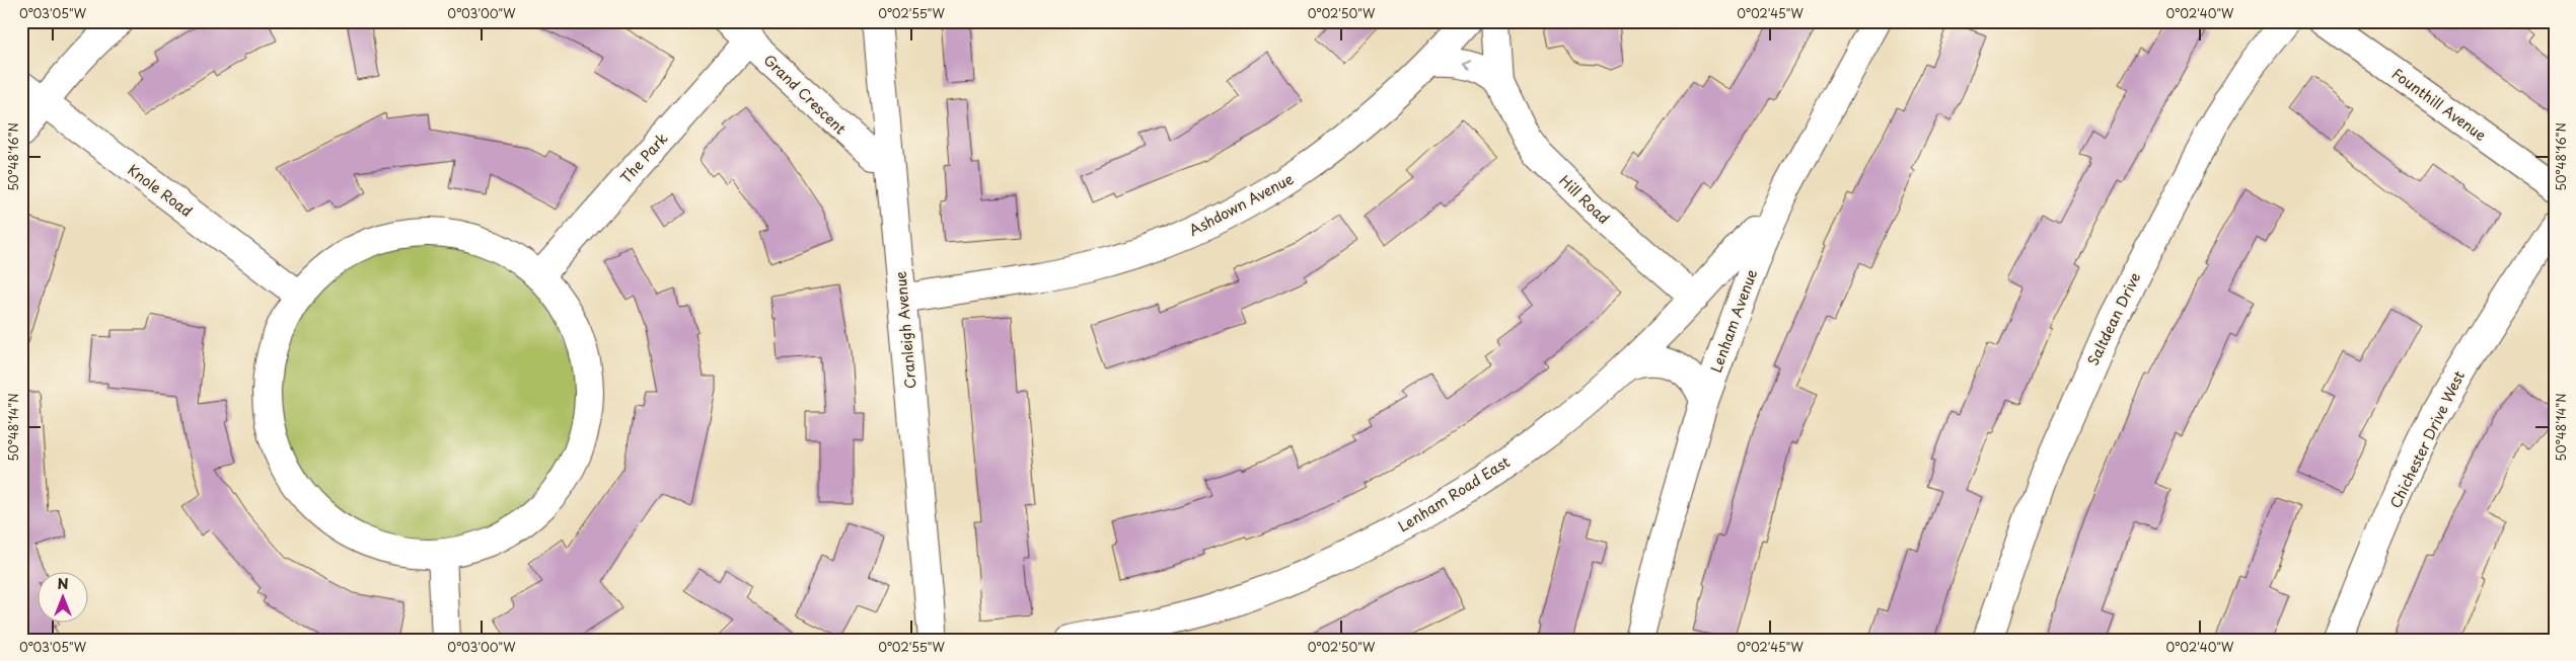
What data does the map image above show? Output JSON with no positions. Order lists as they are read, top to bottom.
{
  "streets": {
    "street": [
      "Grand Crescent",
      "Founthill Avenue",
      "The Park",
      "Knole Road",
      "Hill Road",
      "Ashdown Avenue",
      "Saltdean Drive",
      "Lenham Avenue",
      "Cranleigh Avenue",
      "Chichester Drive West",
      "Lenham Road East"
    ]
  },
  "crossings": [
    ["Grand Crescent", "The Park"],
    ["Grand Crescent", "Cranleigh Avenue"],
    ["Hill Road", "Lenham Road East"],
    ["Ashdown Avenue", "Cranleigh Avenue"],
    ["Lenham Avenue", "Lenham Road East"]
  ],
  "north": "top",
  "coordinates": [
    "0°03'05\"W",
    "0°03'00\"W",
    "0°02'55\"W",
    "0°02'50\"W",
    "0°02'45\"W",
    "0°02'40\"W",
    "50°48'16\"N",
    "50°48'14\"N"
  ]
}
